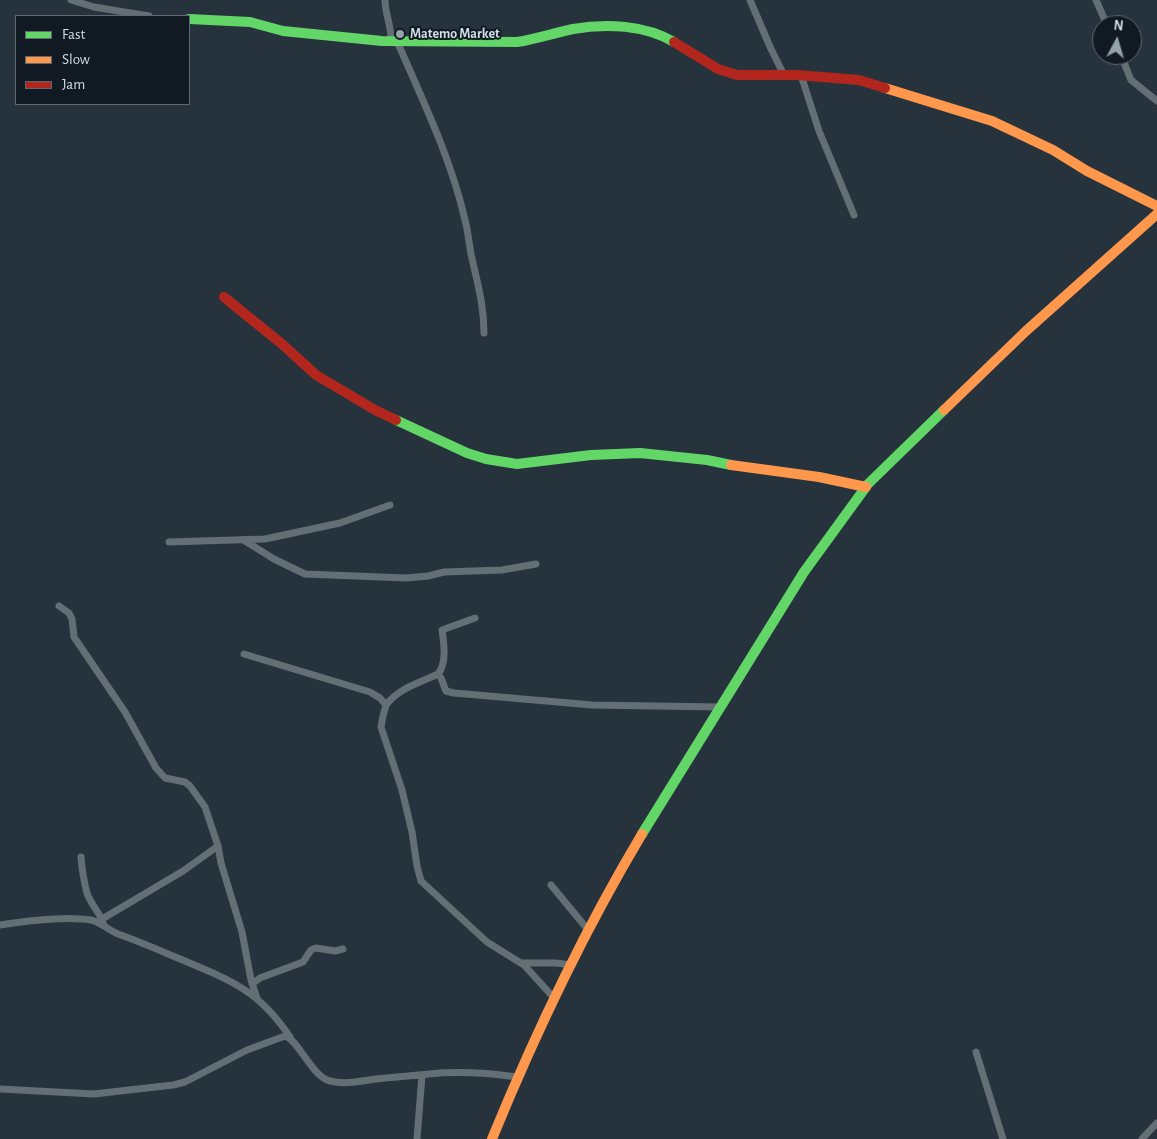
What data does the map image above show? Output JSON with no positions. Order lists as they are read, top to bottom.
{
  "places": ["Matemo Market"],
  "legend": ["Fast", "Slow", "Jam"],
  "north": "top"
}
